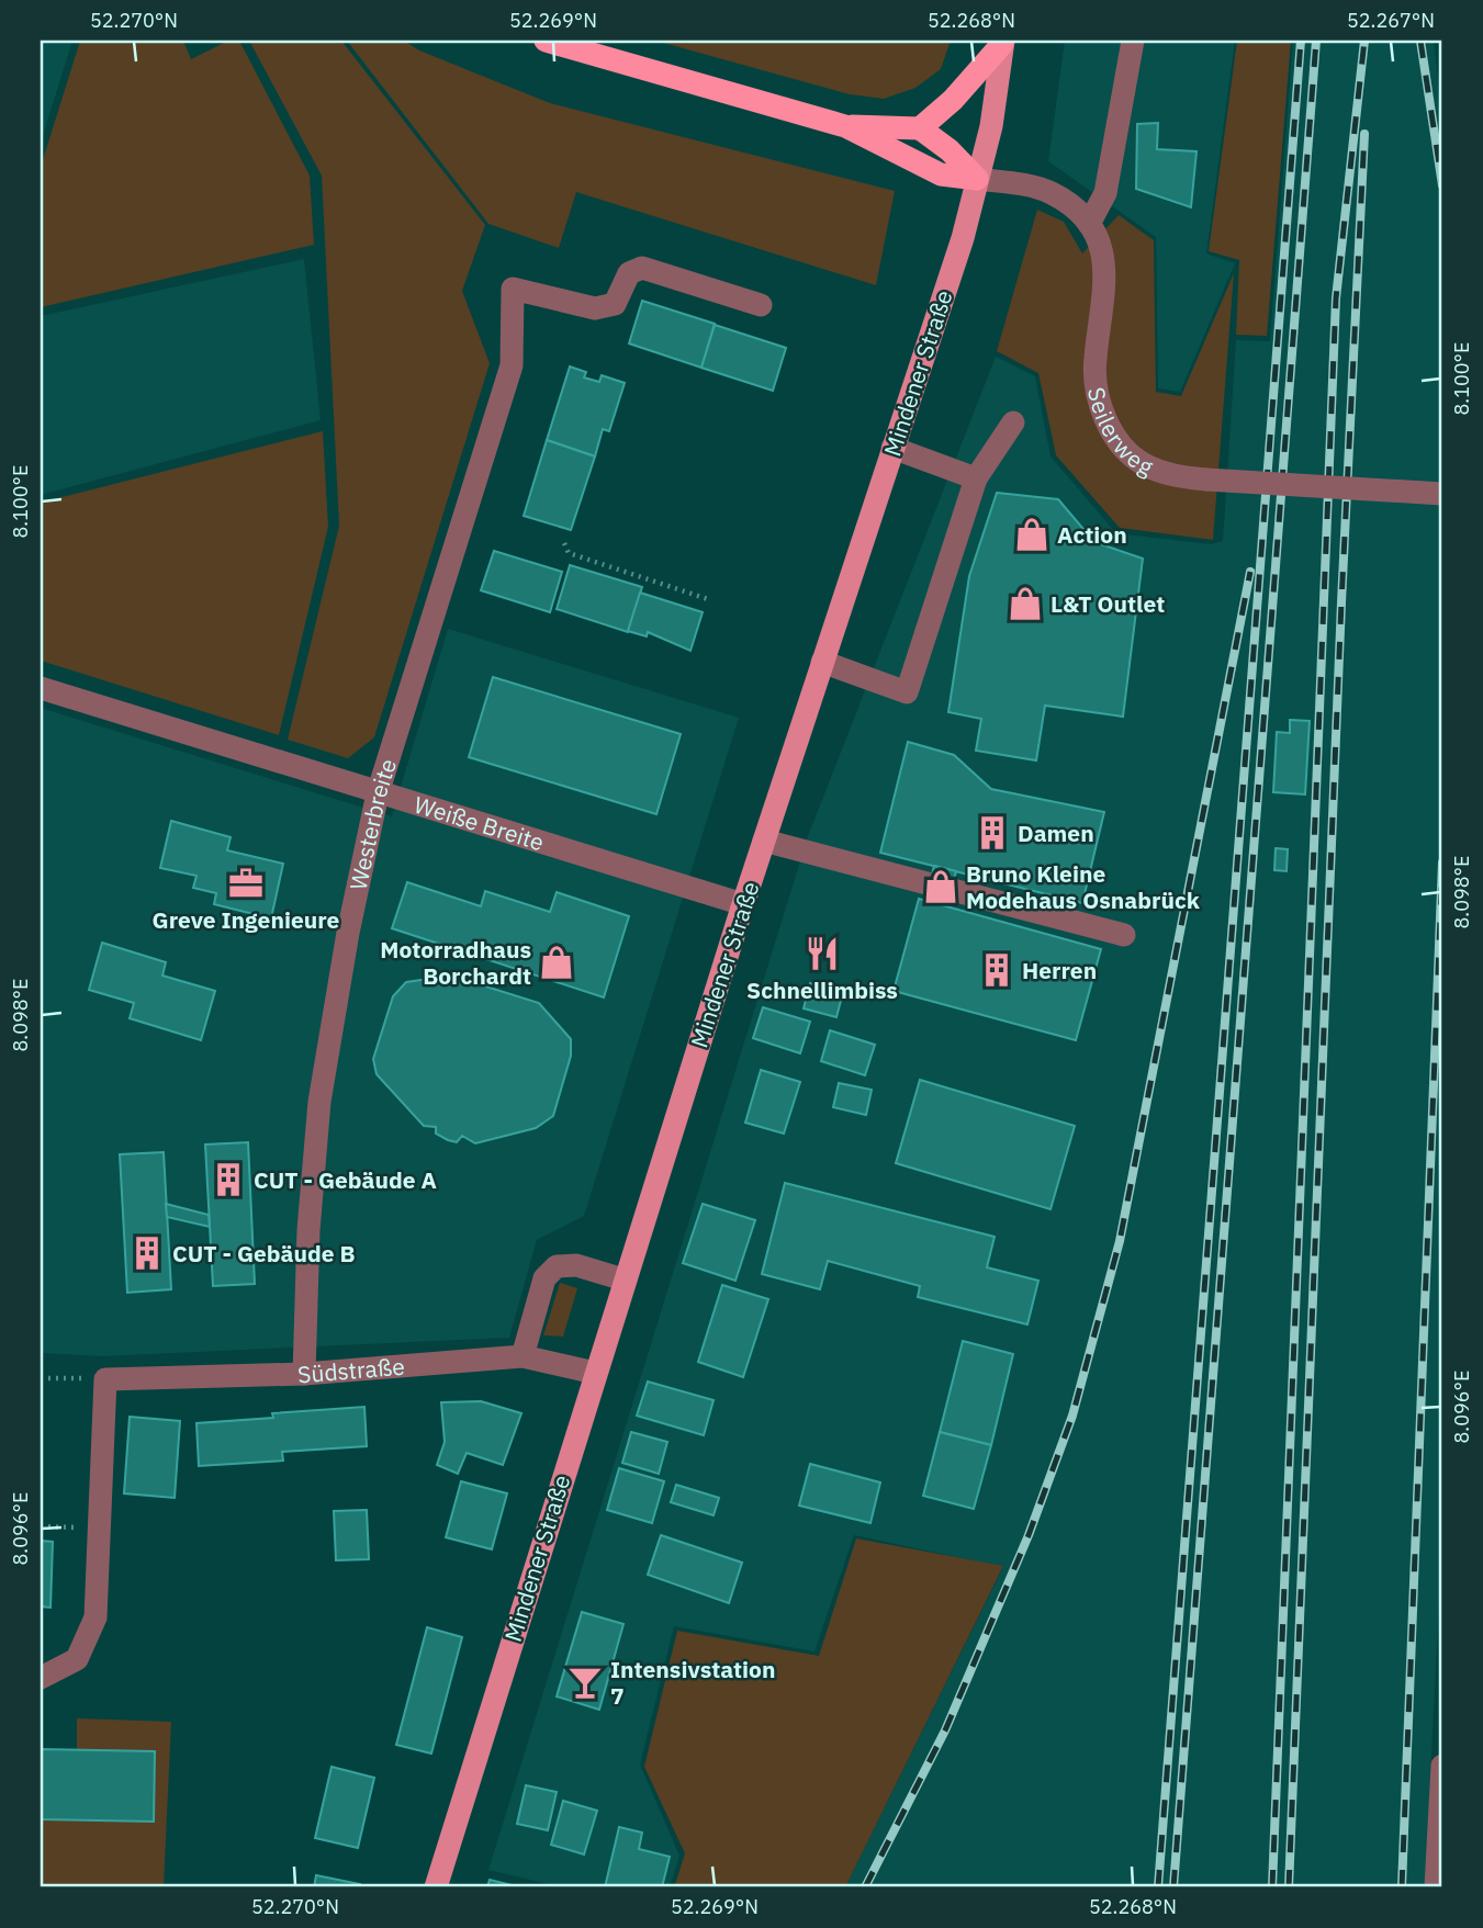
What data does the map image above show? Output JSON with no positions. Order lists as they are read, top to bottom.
{
  "streets": {
    "main road": ["Mindener Straße"],
    "street": [
      "Seilerweg",
      "Westerbreite",
      "Weiße Breite",
      "Südstraße"
    ]
  },
  "crossings": [
    ["Mindener Straße", "Seilerweg"],
    ["Mindener Straße", "Weiße Breite"],
    ["Mindener Straße", "Südstraße"],
    ["Westerbreite", "Weiße Breite"],
    ["Westerbreite", "Südstraße"]
  ],
  "places": {
    "shop": [
      "Action",
      "L&T Outlet",
      "Bruno Kleine Modehaus Osnabrück",
      "Motorradhaus Borchardt"
    ],
    "building": [
      "Damen",
      "Herren",
      "CUT - Gebäude A",
      "CUT - Gebäude B"
    ],
    "office": ["Greve Ingenieure"],
    "restaurant": ["Schnellimbiss"],
    "bar": ["Intensivstation 7"]
  },
  "coordinates": [
    "52.270°N",
    "52.269°N",
    "52.268°N",
    "52.267°N",
    "8.100°E",
    "8.098°E",
    "8.096°E"
  ]
}
